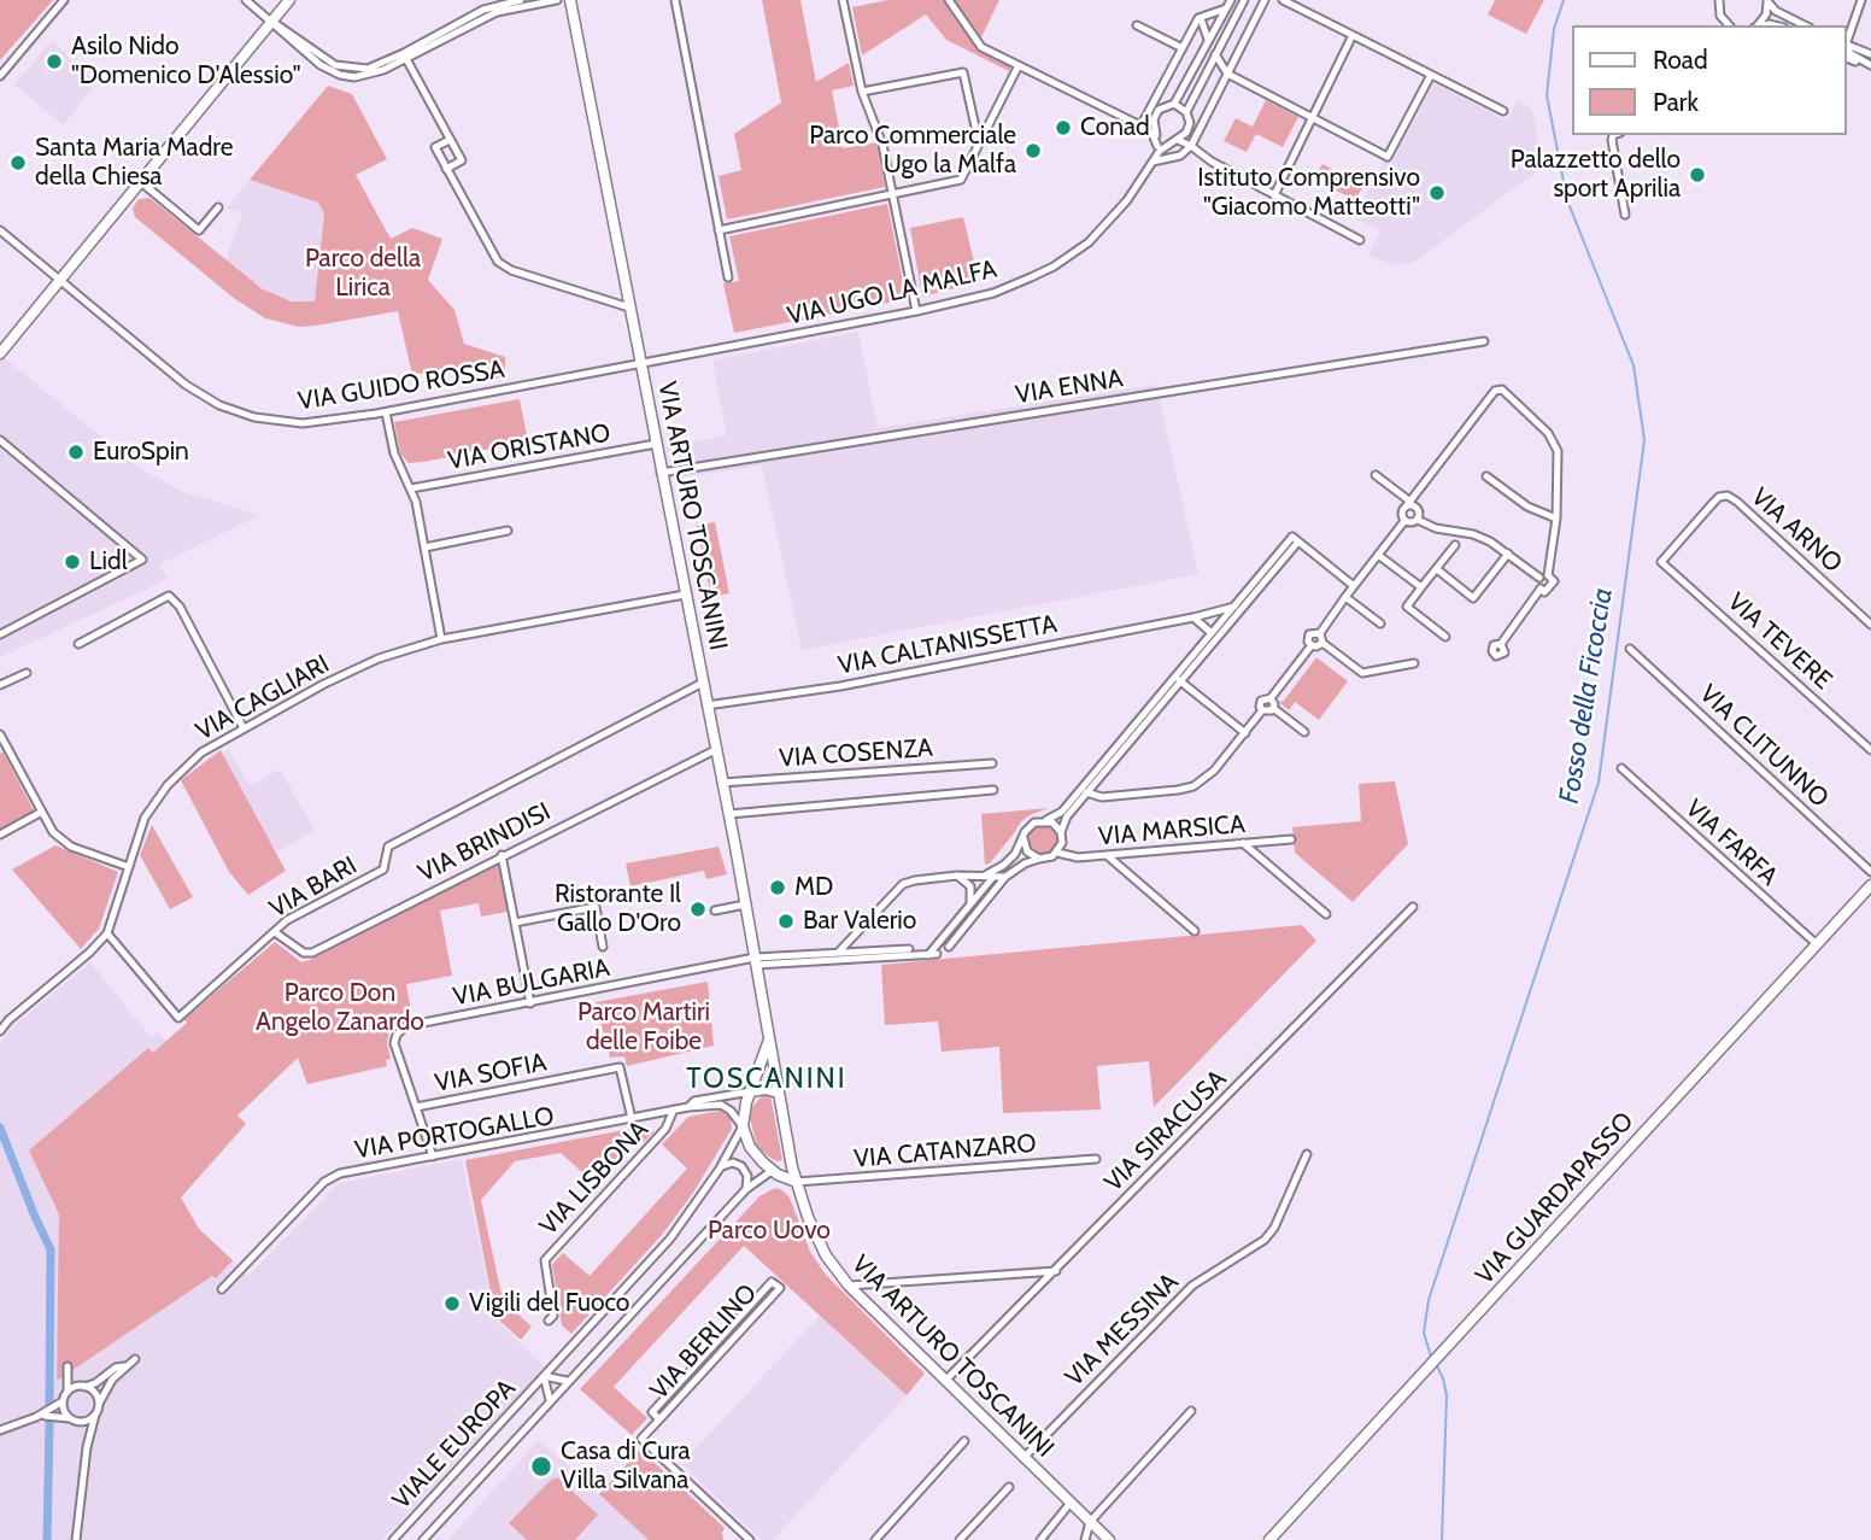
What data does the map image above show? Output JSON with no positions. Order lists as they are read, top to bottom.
{
  "streets": {
    "street": [
      "VIA UGO LA MALFA",
      "VIA GUIDO ROSSA",
      "VIA ENNA",
      "VIA ORISTANO",
      "VIA ARTURO TOSCANINI",
      "VIA ARNO",
      "VIA TEVERE",
      "VIA CALTANISSETTA",
      "VIA CAGLIARI",
      "VIA CLITUNNO",
      "VIA COSENZA",
      "VIA MARSICA",
      "VIA BRINDISI",
      "VIA FARFA",
      "VIA BARI",
      "VIA BULGARIA",
      "VIA SOFIA",
      "VIA SIRACUSA",
      "VIA PORTOGALLO",
      "VIA CATANZARO",
      "VIA LISBONA",
      "VIA GUARDAPASSO",
      "VIA MESSINA",
      "VIA BERLINO",
      "VIALE EUROPA"
    ]
  },
  "crossings": [
    ["VIA UGO LA MALFA", "VIA GUIDO ROSSA"],
    ["VIA UGO LA MALFA", "VIA ARTURO TOSCANINI"],
    ["VIA GUIDO ROSSA", "VIA ARTURO TOSCANINI"],
    ["VIA ENNA", "VIA ARTURO TOSCANINI"],
    ["VIA ORISTANO", "VIA ARTURO TOSCANINI"],
    ["VIA ARTURO TOSCANINI", "VIA CALTANISSETTA"],
    ["VIA ARTURO TOSCANINI", "VIA CAGLIARI"],
    ["VIA ARTURO TOSCANINI", "VIA COSENZA"],
    ["VIA ARTURO TOSCANINI", "VIA BRINDISI"],
    ["VIA ARTURO TOSCANINI", "VIA BARI"],
    ["VIA ARTURO TOSCANINI", "VIA BULGARIA"],
    ["VIA ARTURO TOSCANINI", "VIA SIRACUSA"],
    ["VIA ARTURO TOSCANINI", "VIA PORTOGALLO"],
    ["VIA ARTURO TOSCANINI", "VIA CATANZARO"],
    ["VIA ARTURO TOSCANINI", "VIA MESSINA"],
    ["VIA ARTURO TOSCANINI", "VIALE EUROPA"],
    ["VIA ARNO", "VIA TEVERE"],
    ["VIA CAGLIARI", "VIA BARI"],
    ["VIA BRINDISI", "VIA BARI"],
    ["VIA FARFA", "VIA GUARDAPASSO"],
    ["VIA BULGARIA", "VIA SOFIA"],
    ["VIA BULGARIA", "VIA PORTOGALLO"],
    ["VIA SOFIA", "VIA PORTOGALLO"],
    ["VIA PORTOGALLO", "VIA LISBONA"],
    ["VIA PORTOGALLO", "VIALE EUROPA"]
  ],
  "districts": ["TOSCANINI"],
  "water": ["Fosso della Ficoccia"],
  "parks": [
    "Parco della Lirica",
    "Parco Don Angelo Zanardo",
    "Parco Martiri delle Foibe",
    "Parco Uovo"
  ],
  "places": [
    "Asilo Nido \"Domenico D'Alessio\"",
    "Conad",
    "Parco Commerciale Ugo la Malfa",
    "Santa Maria Madre della Chiesa",
    "Palazzetto dello sport Aprilia",
    "Istituto Comprensivo \"Giacomo Matteotti\"",
    "EuroSpin",
    "Lidl",
    "MD",
    "Ristorante Il Gallo D'Oro",
    "Bar Valerio",
    "Vigili del Fuoco",
    "Casa di Cura Villa Silvana"
  ],
  "legend": ["Road", "Park"]
}
